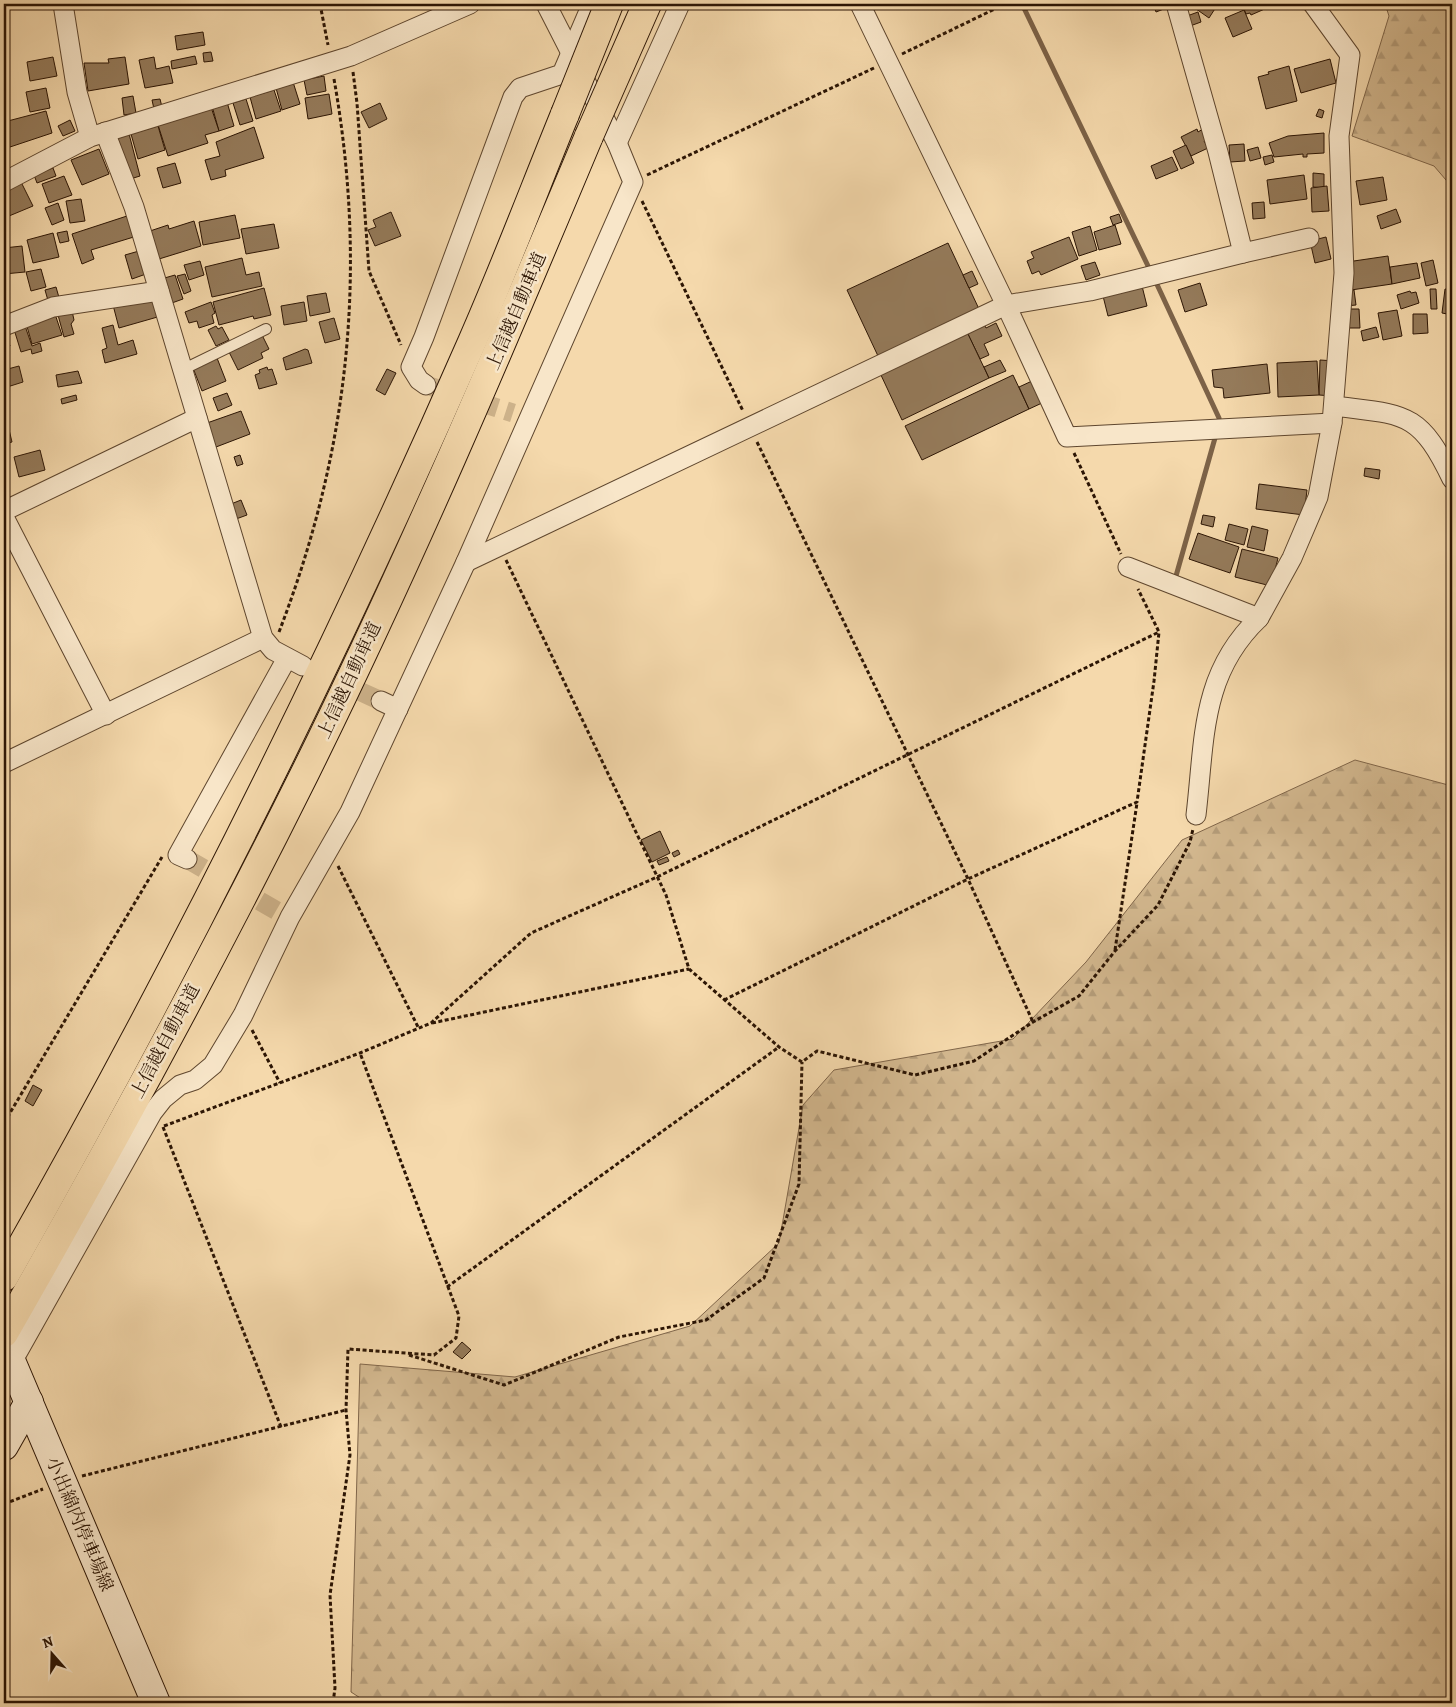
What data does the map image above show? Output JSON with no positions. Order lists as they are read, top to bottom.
{
  "streets": {
    "highway": ["上信越自動車道"],
    "main road": ["小出綿内停車場線"]
  },
  "north": "top"
}
